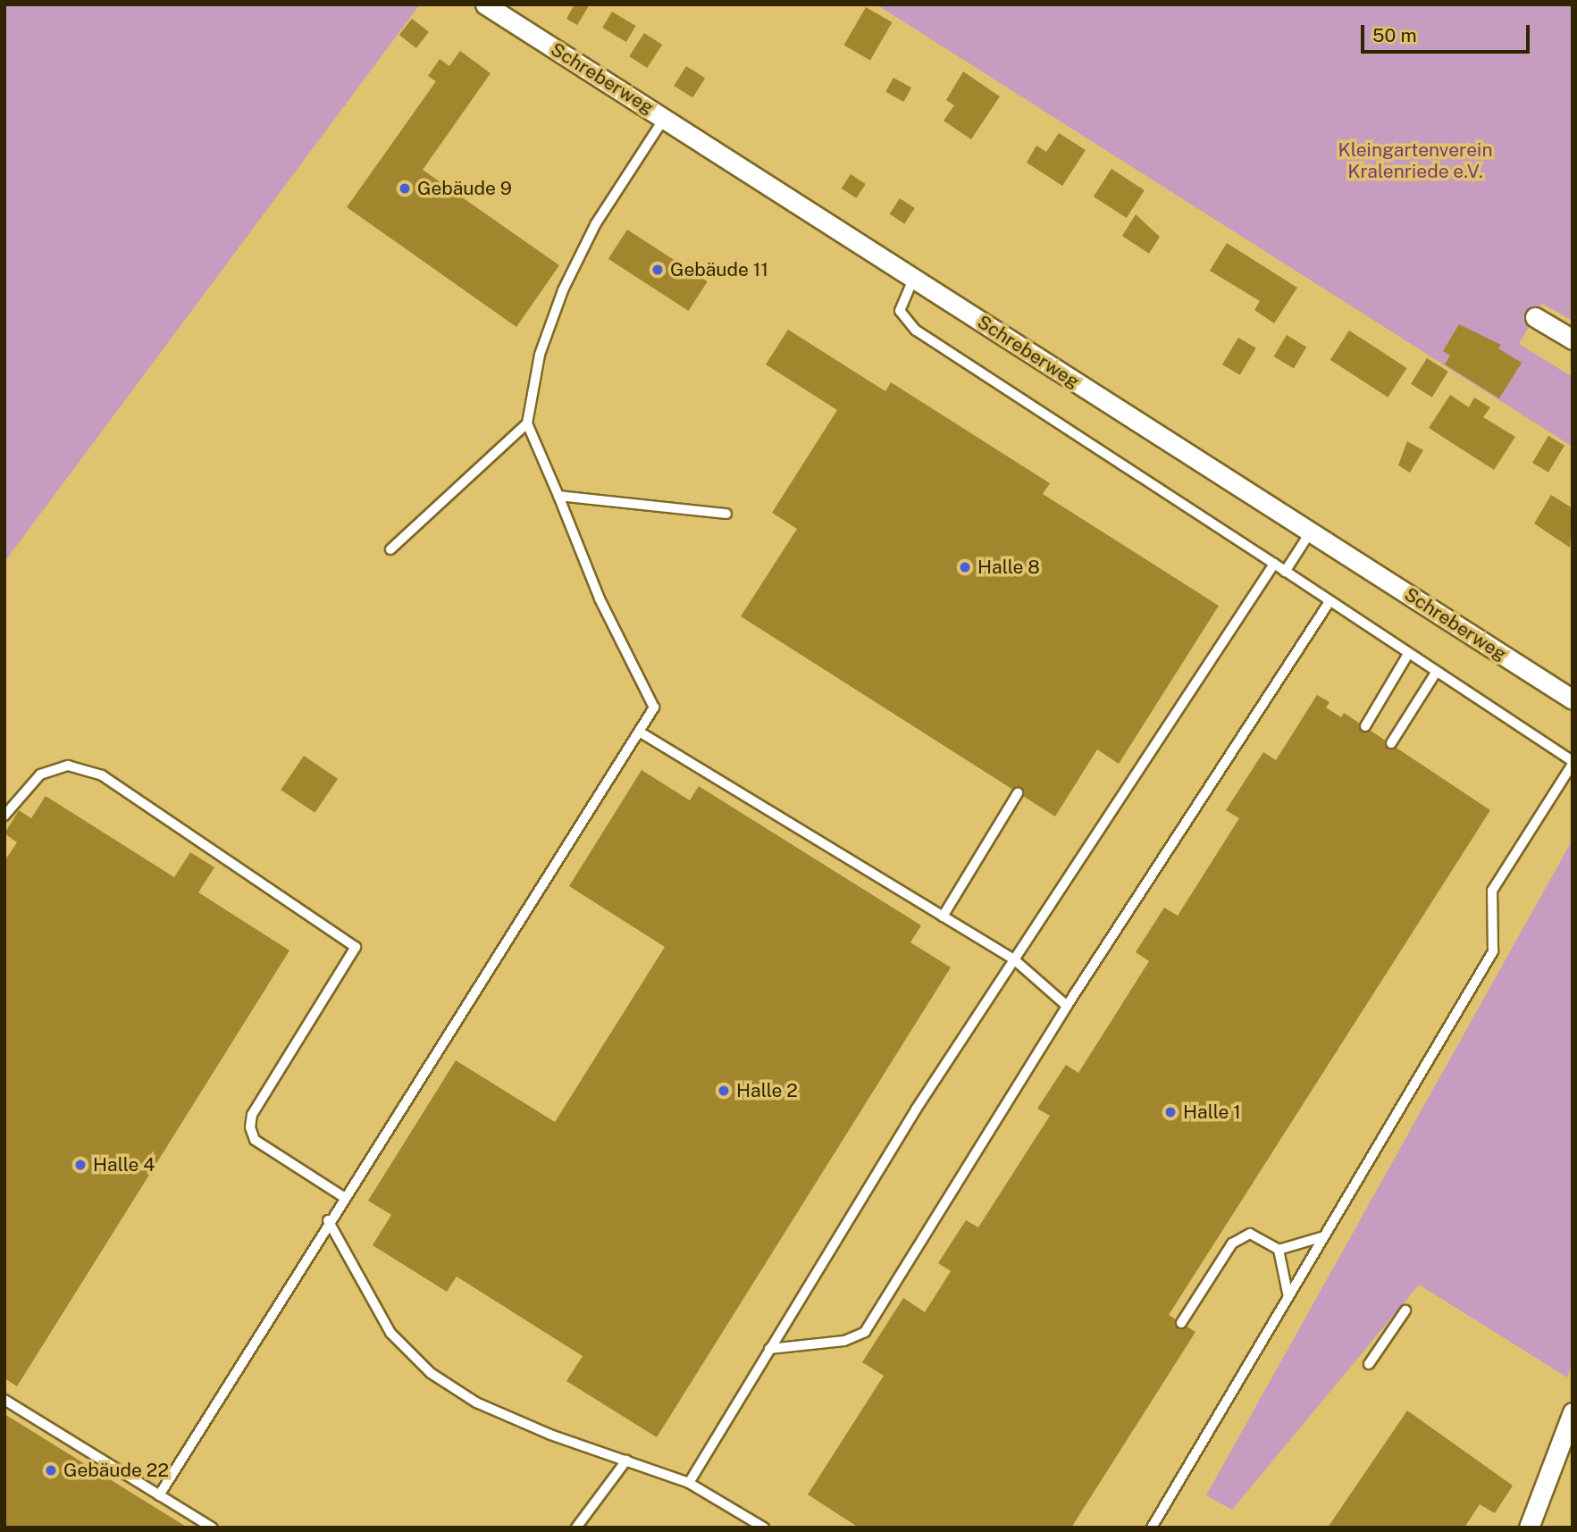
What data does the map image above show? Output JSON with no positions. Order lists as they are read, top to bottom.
{
  "streets": {
    "street": ["Schreberweg"]
  },
  "parks": ["Kleingartenverein Kralenriede e.V."],
  "places": [
    "Gebäude 9",
    "Gebäude 11",
    "Halle 8",
    "Halle 2",
    "Halle 1",
    "Halle 4",
    "Gebäude 22"
  ],
  "scale_bar": "50 m"
}
